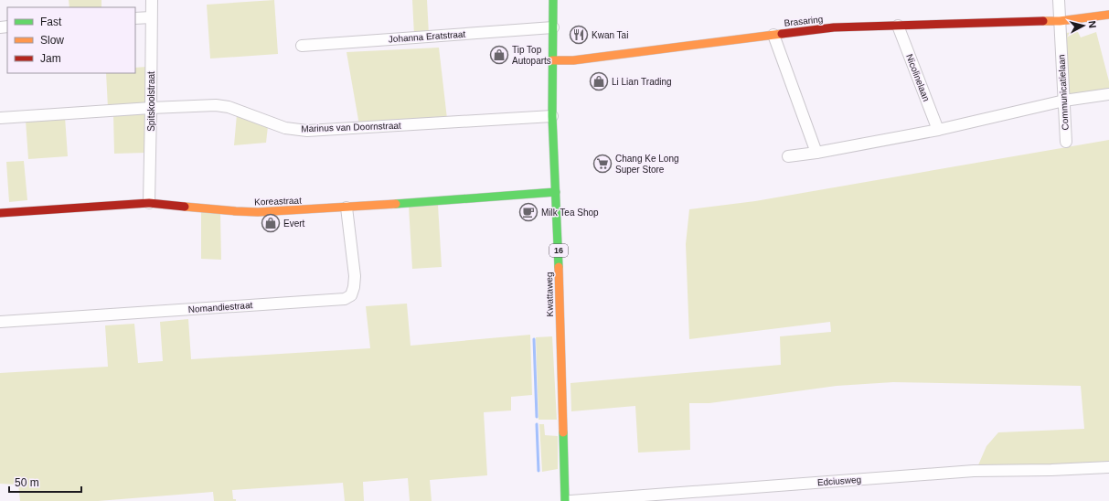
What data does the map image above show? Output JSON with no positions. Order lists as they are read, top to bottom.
{
  "streets": {
    "street": [
      "Brasaring",
      "Johanna Eratstraat",
      "Nicolinelaan",
      "Communicatielaan",
      "Spitskoolstraat",
      "Marinus van Doornstraat",
      "Koreastraat",
      "16",
      "Kwattaweg",
      "Nomandiestraat",
      "Edciusweg"
    ]
  },
  "crossings": [
    ["Brasaring", "Nicolinelaan"],
    ["Brasaring", "Communicatielaan"],
    ["Brasaring", "Kwattaweg"],
    ["Johanna Eratstraat", "Kwattaweg"],
    ["Spitskoolstraat", "Marinus van Doornstraat"],
    ["Spitskoolstraat", "Koreastraat"],
    ["Marinus van Doornstraat", "Kwattaweg"],
    ["Koreastraat", "Kwattaweg"],
    ["Koreastraat", "Nomandiestraat"]
  ],
  "places": {
    "restaurant": ["Kwan Tai"],
    "shop": ["Tip Top Autoparts", "Li Lian Trading", "Evert"],
    "supermarket": ["Chang Ke Long Super Store"],
    "cafe": ["Milk Tea Shop"]
  },
  "legend": ["Fast", "Slow", "Jam"],
  "scale_bar": "50 m",
  "north": "right"
}
